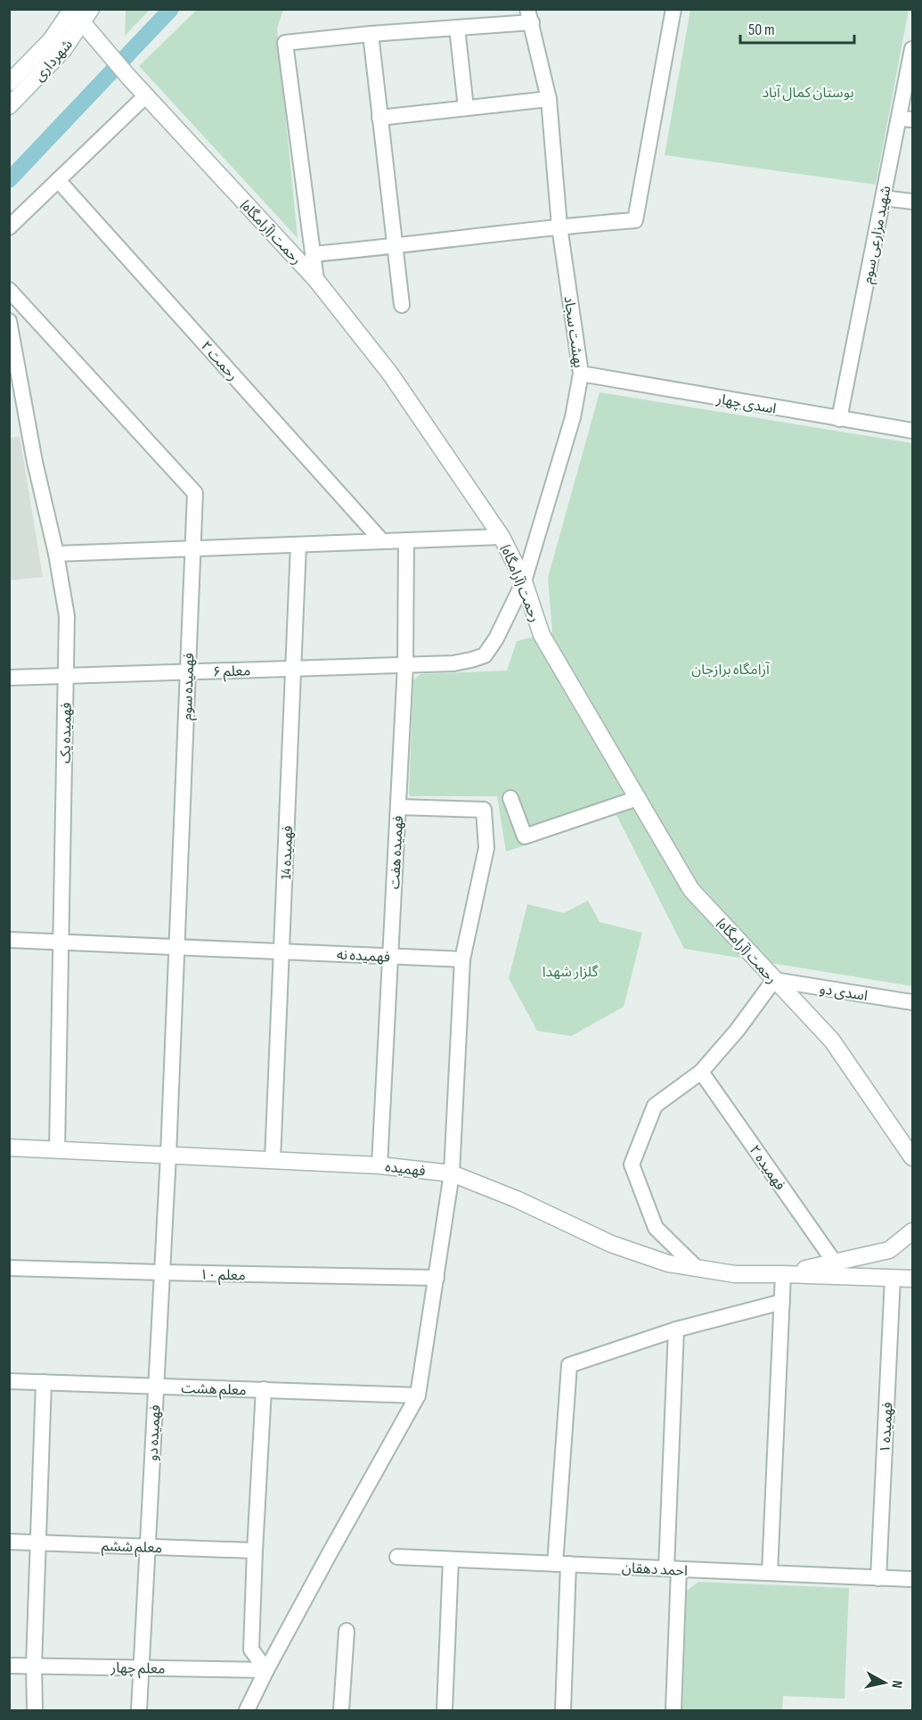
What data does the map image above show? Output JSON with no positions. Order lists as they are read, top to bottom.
{
  "streets": {
    "street": [
      "شهرداری",
      "رحمت (آرامگاه)",
      "شهید مزارعی سوم",
      "بهشت سجاد",
      "رحمت ۲",
      "اسدی چهار",
      "معلم ۶",
      "فهمیده سوم",
      "فهمیده یک",
      "فهمیده 14",
      "فهمیده هفت",
      "فهمیده نه",
      "اسدی دو",
      "فهمیده ۲",
      "فهمیده",
      "معلم ۱۰",
      "معلم هشت",
      "فهمیده ۱",
      "فهمیده دو",
      "معلم ششم",
      "احمد دهقان",
      "معلم چهار"
    ]
  },
  "crossings": [
    ["شهرداری", "رحمت (آرامگاه)"],
    ["رحمت (آرامگاه)", "بهشت سجاد"],
    ["رحمت (آرامگاه)", "اسدی دو"],
    ["شهید مزارعی سوم", "اسدی چهار"],
    ["بهشت سجاد", "اسدی چهار"],
    ["بهشت سجاد", "معلم ۶"],
    ["بهشت سجاد", "فهمیده هفت"],
    ["معلم ۶", "فهمیده سوم"],
    ["معلم ۶", "فهمیده یک"],
    ["معلم ۶", "فهمیده 14"],
    ["معلم ۶", "فهمیده هفت"],
    ["فهمیده سوم", "فهمیده نه"],
    ["فهمیده سوم", "فهمیده"],
    ["فهمیده سوم", "فهمیده دو"],
    ["فهمیده یک", "فهمیده نه"],
    ["فهمیده یک", "فهمیده"],
    ["فهمیده 14", "فهمیده نه"],
    ["فهمیده 14", "فهمیده"],
    ["فهمیده هفت", "فهمیده نه"],
    ["فهمیده هفت", "فهمیده"],
    ["فهمیده", "فهمیده دو"],
    ["معلم ۱۰", "فهمیده دو"],
    ["معلم هشت", "فهمیده دو"],
    ["فهمیده ۱", "احمد دهقان"],
    ["فهمیده دو", "معلم ششم"],
    ["فهمیده دو", "معلم چهار"]
  ],
  "parks": ["بوستان کمال آباد", "آرامگاه برازجان", "گلزار شهدا"],
  "scale_bar": "50 m",
  "north": "right"
}
